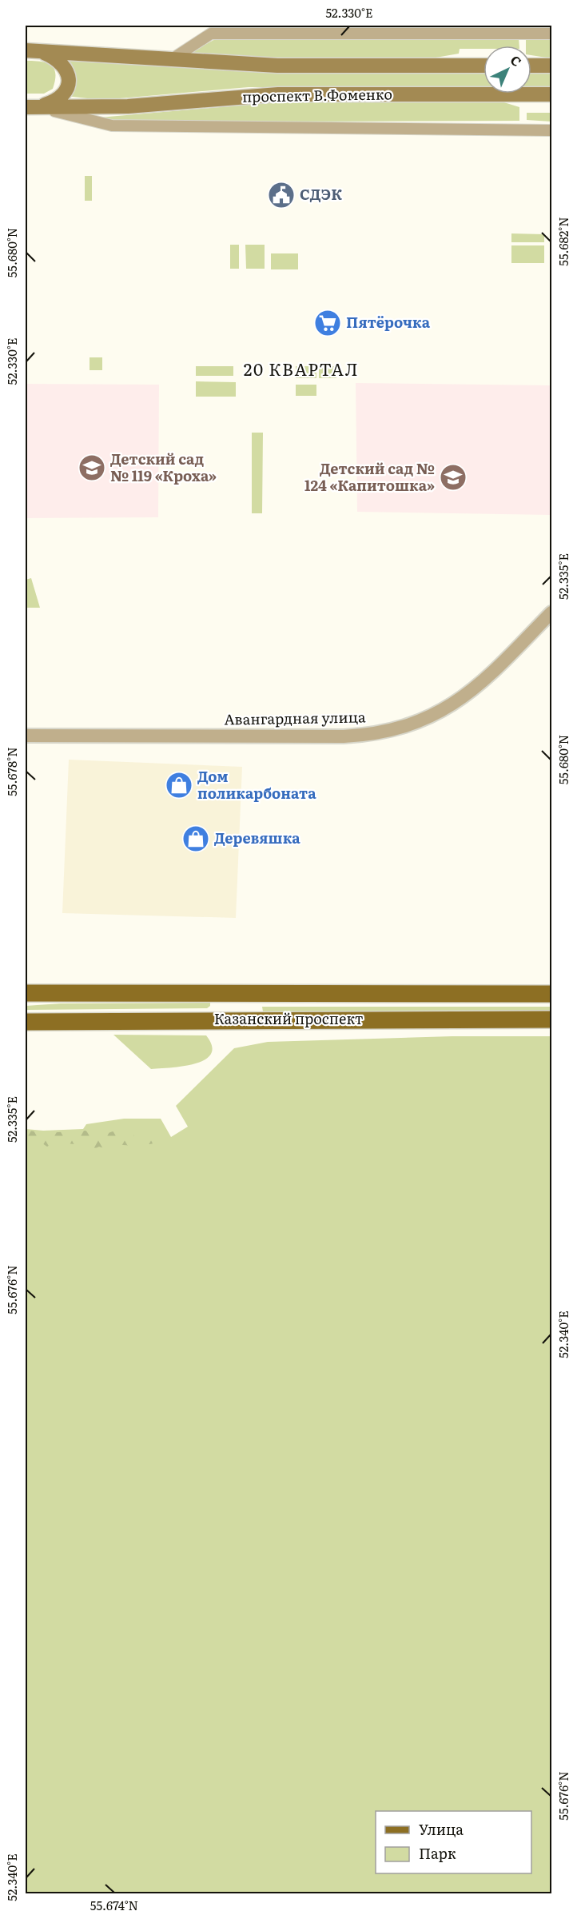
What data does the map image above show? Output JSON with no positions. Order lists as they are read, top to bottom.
{
  "streets": {
    "main road": ["проспект В.Фоменко", "Казанский проспект"],
    "street": ["Авангардная улица"]
  },
  "districts": ["20 КВАРТАЛ"],
  "places": {
    "public building": ["СДЭК"],
    "supermarket": ["Пятёрочка"],
    "school or university": ["Детский сад № 119 «Кроха»", "Детский сад № 124 «Капитошка»"],
    "shop": ["Дом поликарбоната", "Деревяшка"]
  },
  "legend": ["Улица", "Парк"],
  "north": "top right",
  "coordinates": [
    "52.330°E",
    "55.682°N",
    "55.680°N",
    "52.335°E",
    "55.678°N",
    "55.676°N",
    "52.340°E",
    "55.674°N"
  ]
}
